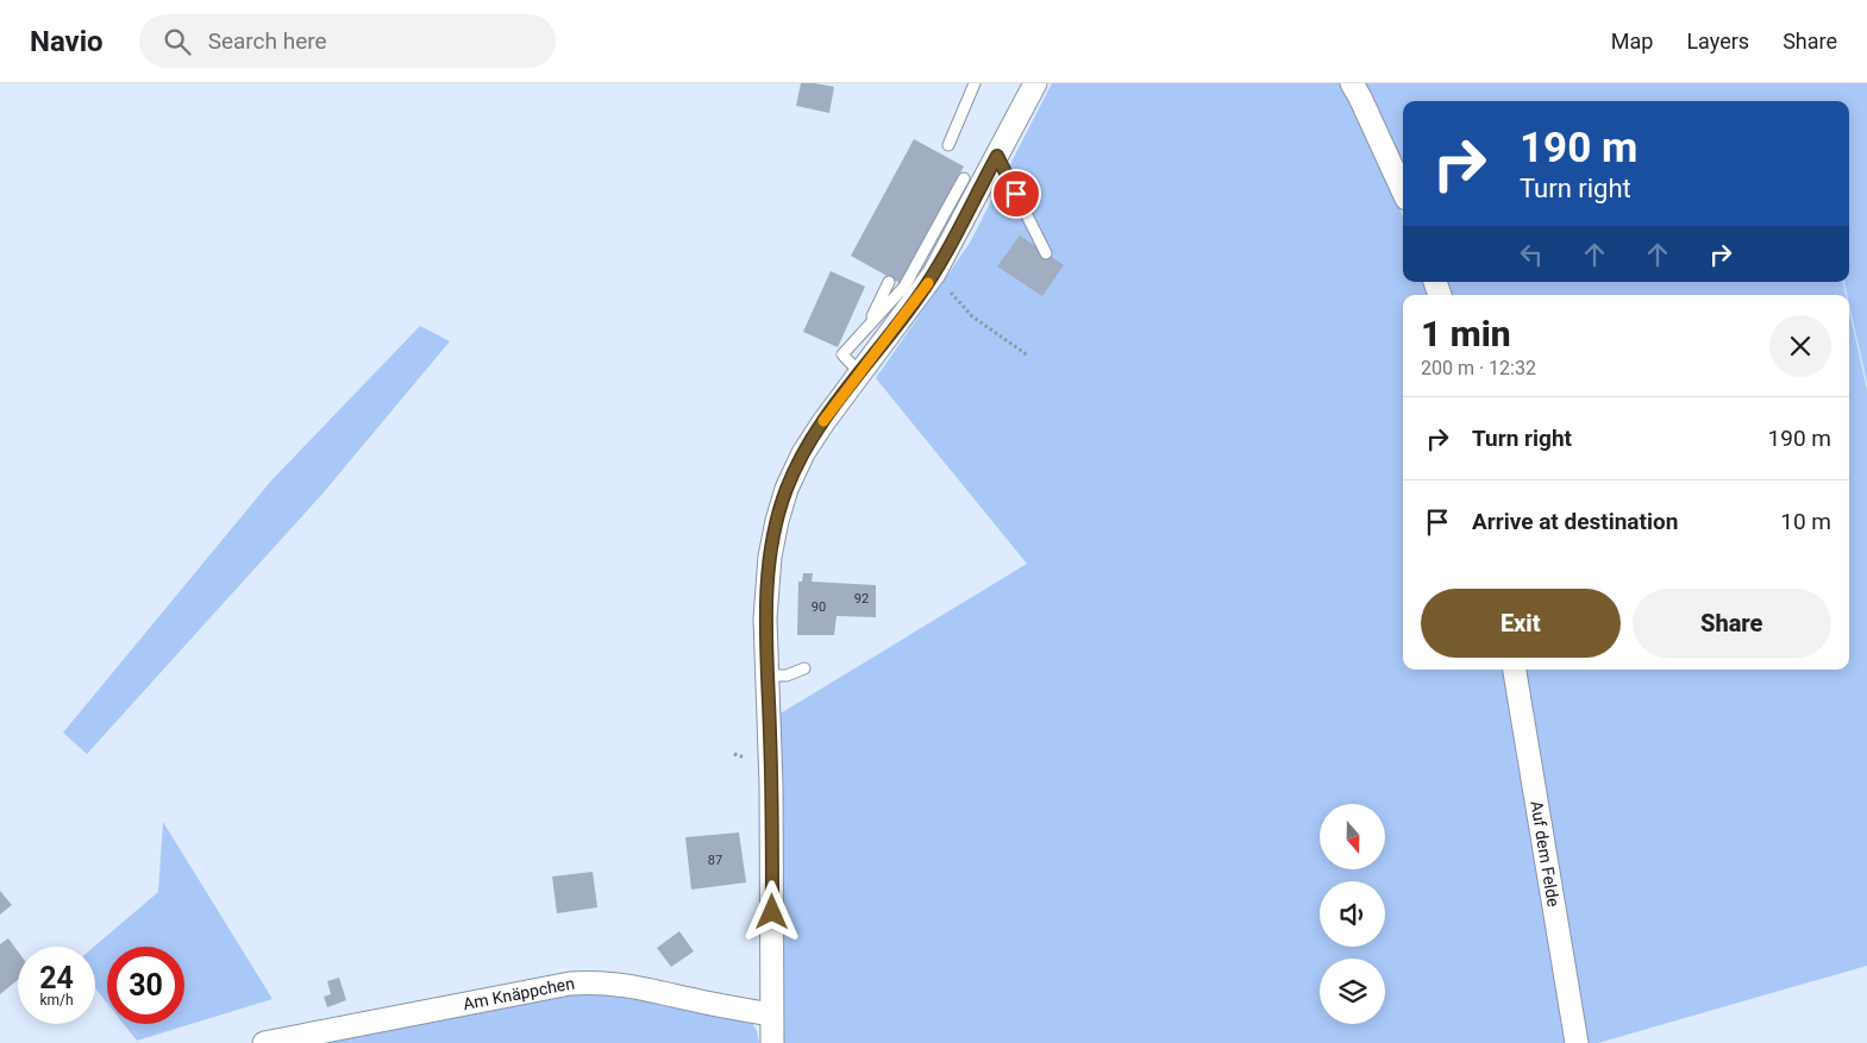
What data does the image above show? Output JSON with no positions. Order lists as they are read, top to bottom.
{
  "streets": {
    "street": ["Auf dem Felde", "Am Knäppchen"]
  },
  "house_numbers": ["92", "90", "87"],
  "north": "bottom",
  "page": {
    "header": "Navio",
    "search": "Search here",
    "nav": ["Map", "Layers", "Share"],
    "turn": ["190 m", "Turn right"],
    "heading": ["1 min", "200 m · 12:32"],
    "list": [
      {
        "name": "Turn right",
        "value": "190 m"
      },
      {
        "name": "Arrive at destination",
        "value": "10 m"
      }
    ],
    "buttons": ["Exit", "Share"],
    "speed": "24 km/h",
    "limit": "30"
  }
}
